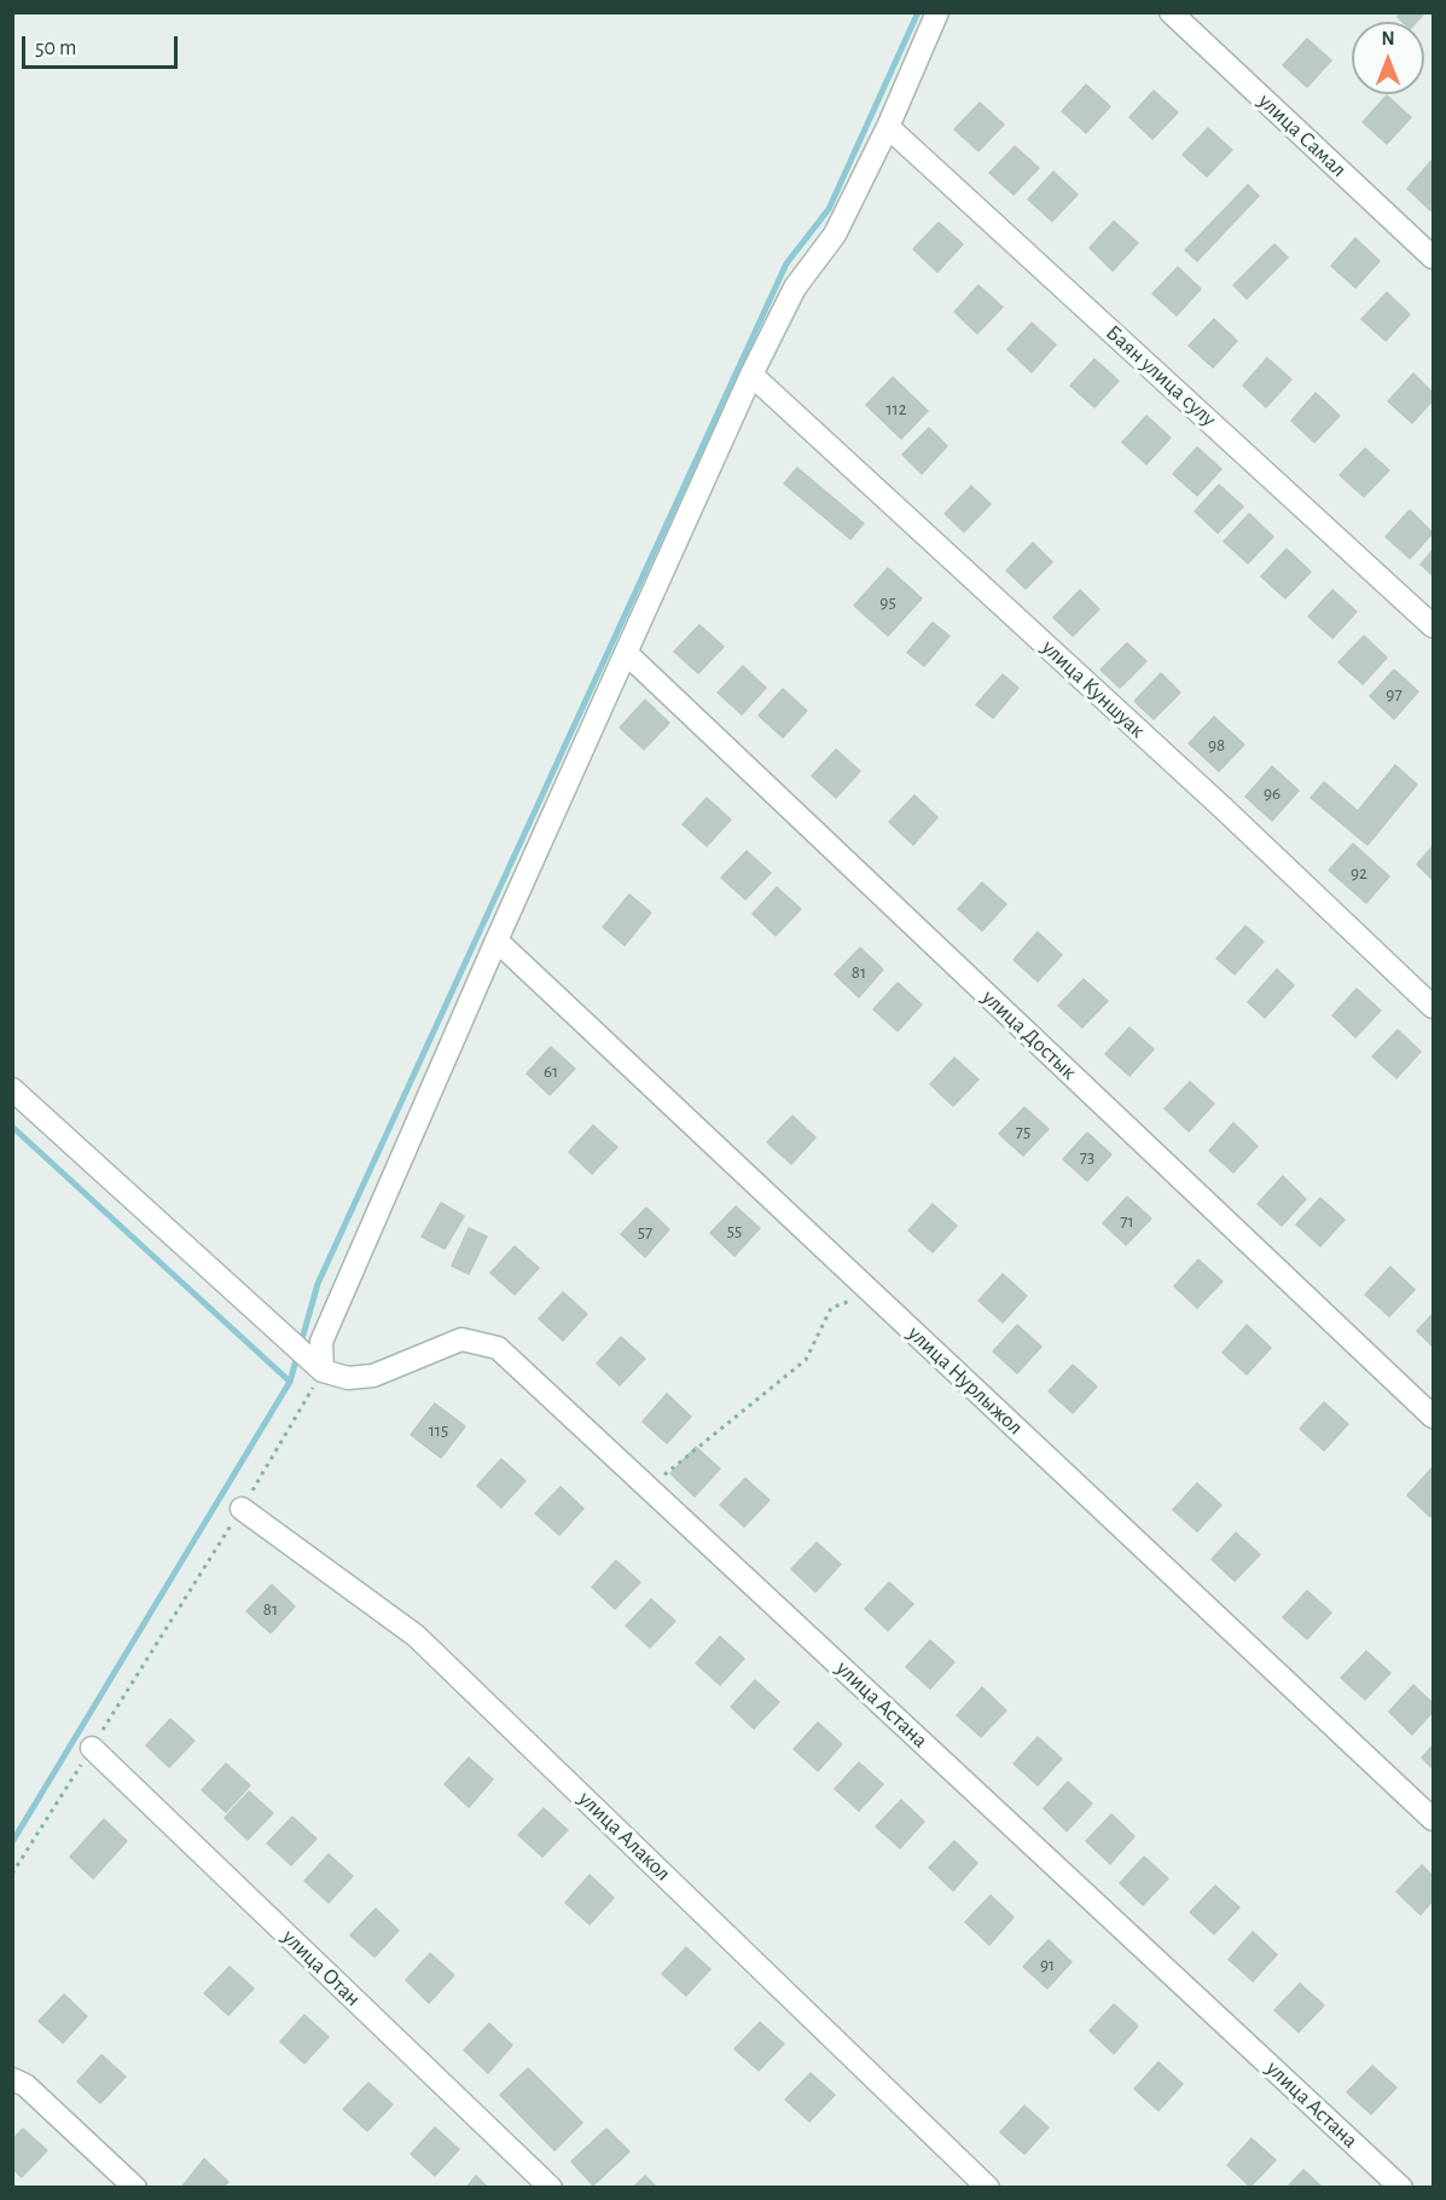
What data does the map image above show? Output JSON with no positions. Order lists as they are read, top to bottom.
{
  "streets": {
    "street": [
      "улица Самал",
      "Баян улица сулу",
      "улица Куншуак",
      "улица Достык",
      "улица Нурлыжол",
      "улица Астана",
      "улица Алакол",
      "улица Отан"
    ]
  },
  "house_numbers": [
    "112",
    "95",
    "97",
    "98",
    "96",
    "92",
    "81",
    "61",
    "75",
    "73",
    "71",
    "55",
    "57",
    "115",
    "81",
    "91"
  ],
  "scale_bar": "50 m",
  "north": "top"
}
